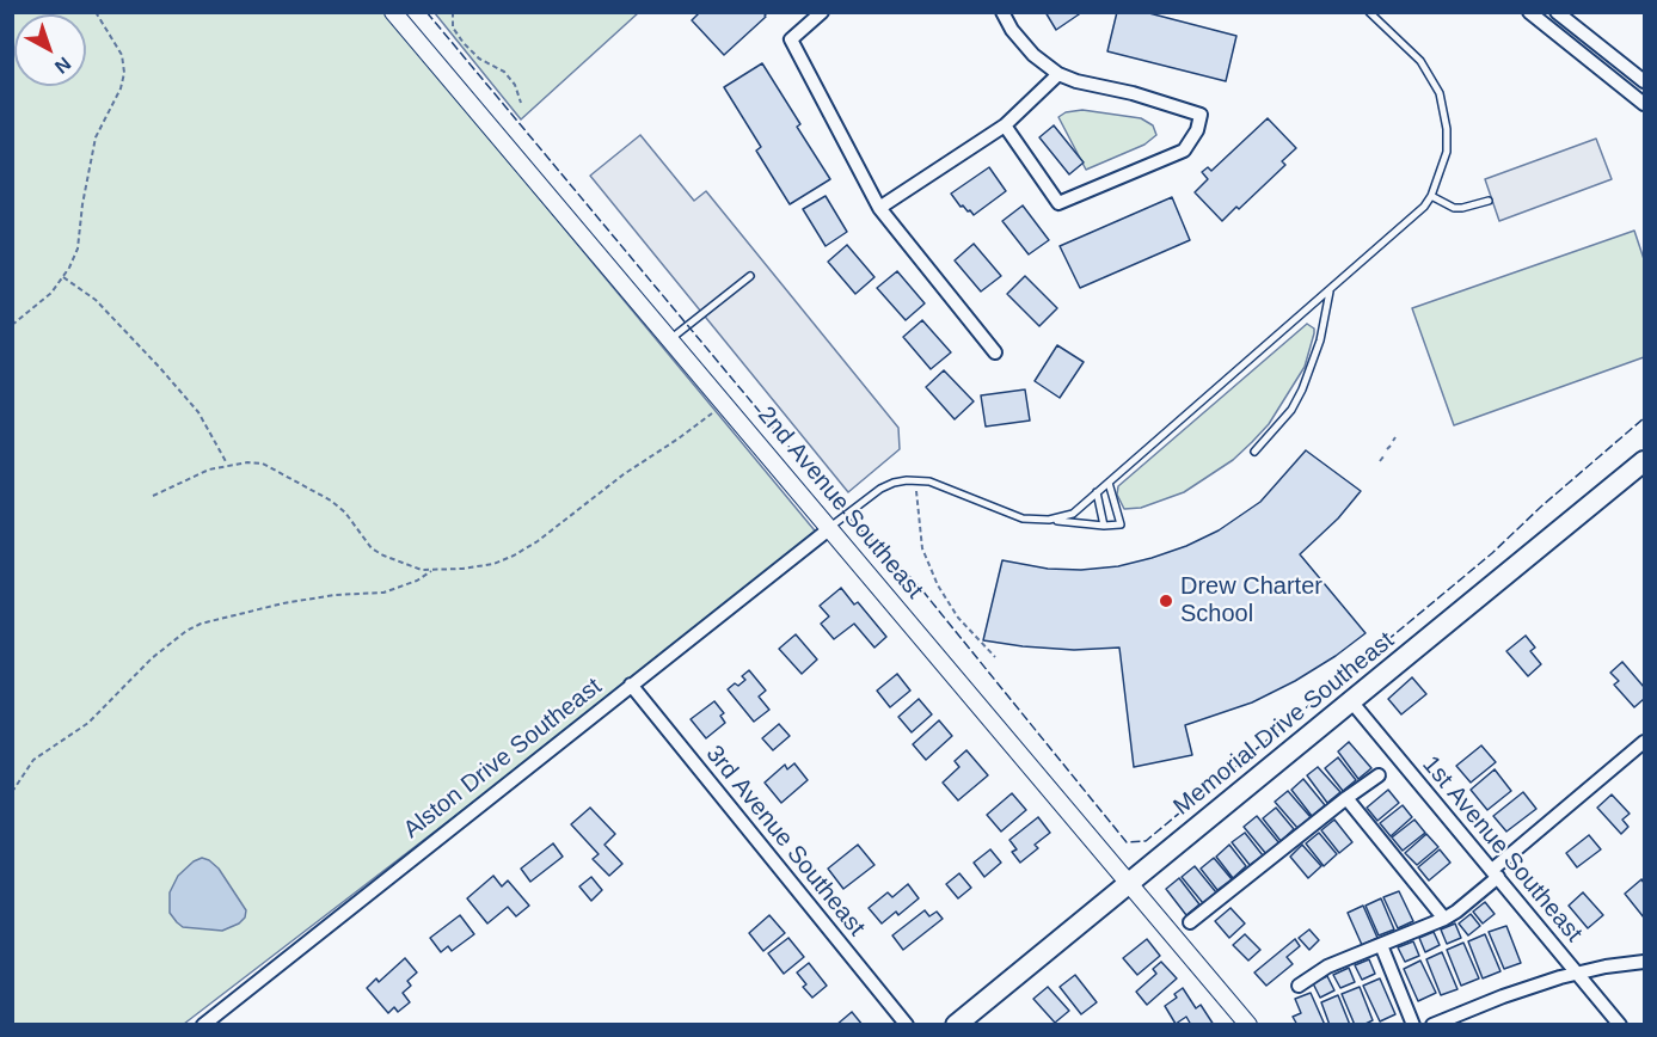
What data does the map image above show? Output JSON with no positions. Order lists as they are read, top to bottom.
{
  "streets": {
    "main road": ["Memorial Drive Southeast"],
    "street": [
      "2nd Avenue Southeast",
      "Alston Drive Southeast",
      "3rd Avenue Southeast",
      "1st Avenue Southeast"
    ]
  },
  "crossings": [
    ["2nd Avenue Southeast", "Memorial Drive Southeast"],
    ["2nd Avenue Southeast", "Alston Drive Southeast"],
    ["Memorial Drive Southeast", "1st Avenue Southeast"],
    ["Alston Drive Southeast", "3rd Avenue Southeast"]
  ],
  "places": ["Drew Charter School"],
  "north": "bottom right"
}
